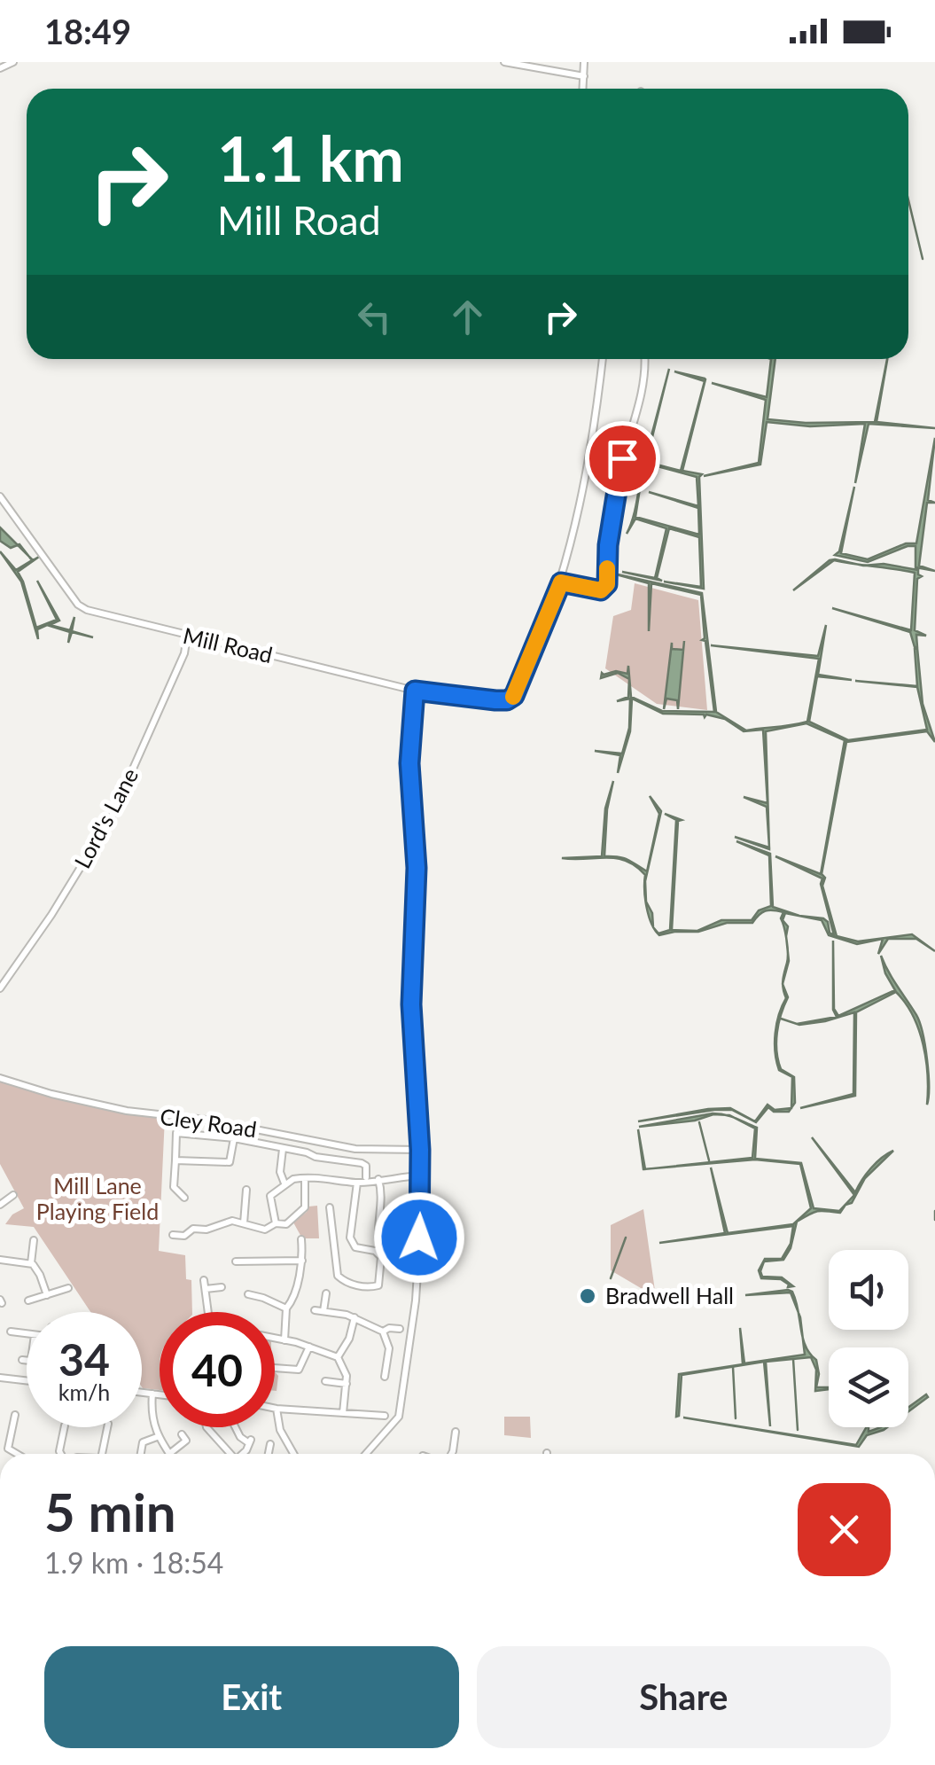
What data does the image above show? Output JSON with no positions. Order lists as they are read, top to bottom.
{
  "streets": {
    "street": ["Mill Road", "Lord's Lane", "Cley Road"]
  },
  "crossings": [
    ["Mill Road", "Lord's Lane"]
  ],
  "parks": ["Mill Lane Playing Field"],
  "places": ["Bradwell Hall"],
  "page": {
    "status": "18:49",
    "turn": ["1.1 km", "Mill Road"],
    "speed": "34 km/h",
    "limit": "40",
    "heading": ["5 min", "1.9 km · 18:54"],
    "buttons": ["Exit", "Share"]
  }
}
